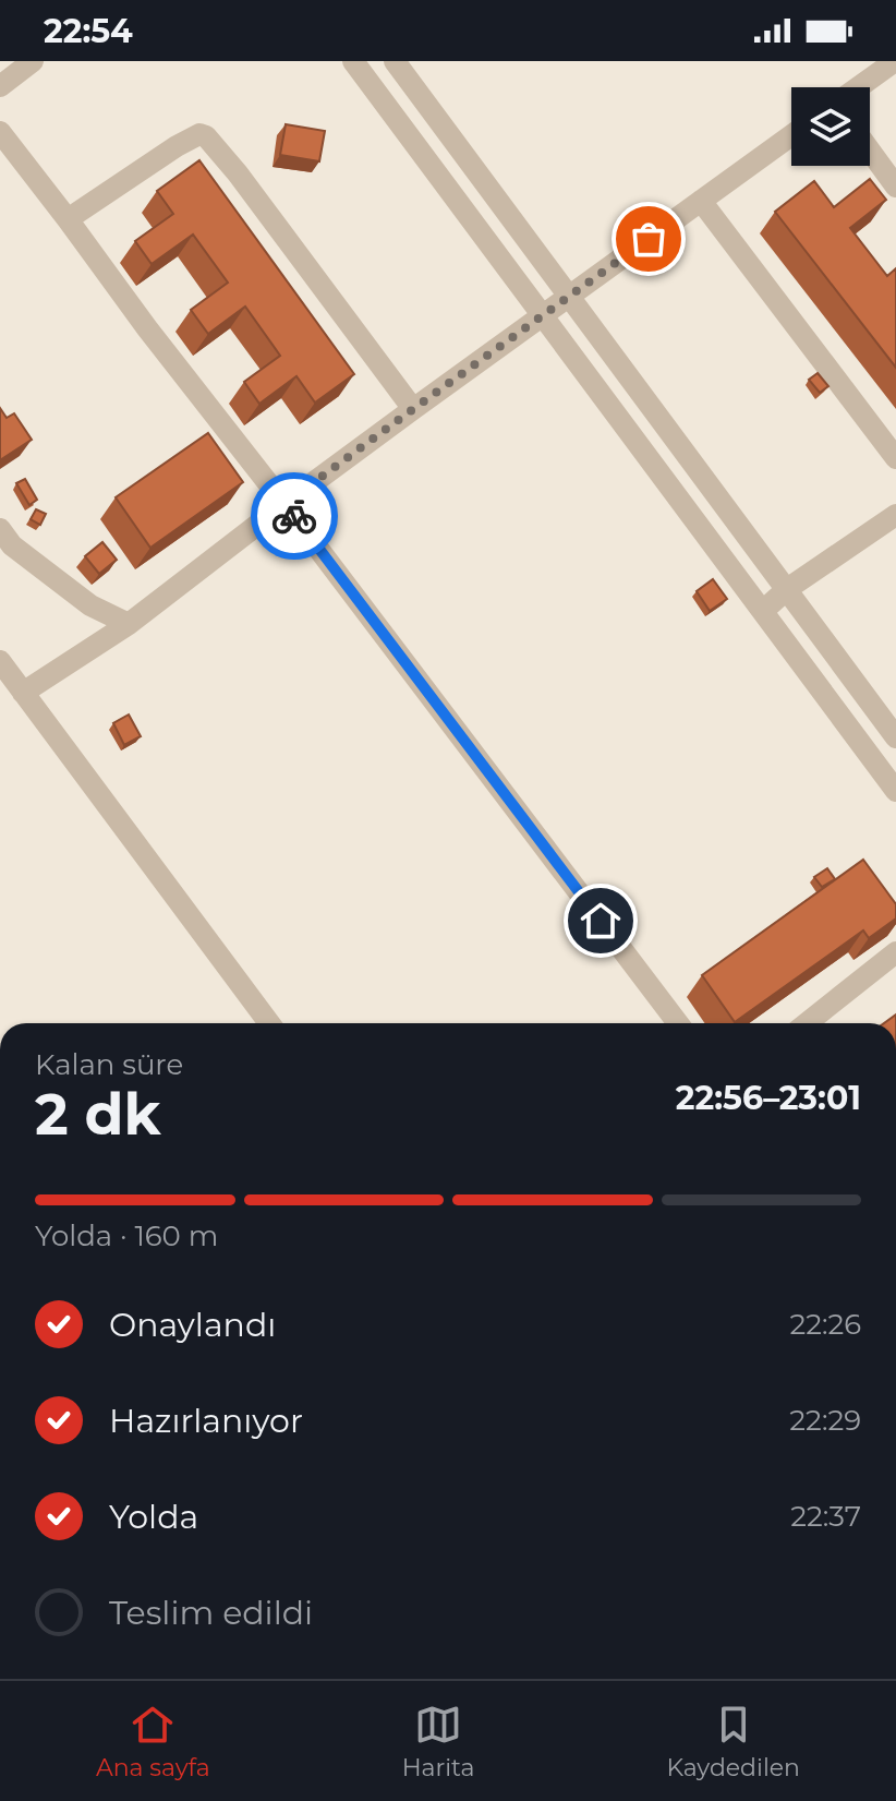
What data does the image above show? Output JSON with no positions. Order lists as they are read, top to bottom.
{
  "page": {
    "status": "22:54",
    "heading": ["2 dk", "Kalan süre", "22:56–23:01"],
    "bar": "Yolda · 160 m",
    "list": [
      ["Onaylandı", "22:26"],
      ["Hazırlanıyor", "22:29"],
      ["Yolda", "22:37"],
      "Teslim edildi"
    ],
    "tabs": ["Ana sayfa", "Harita", "Kaydedilen"]
  }
}
